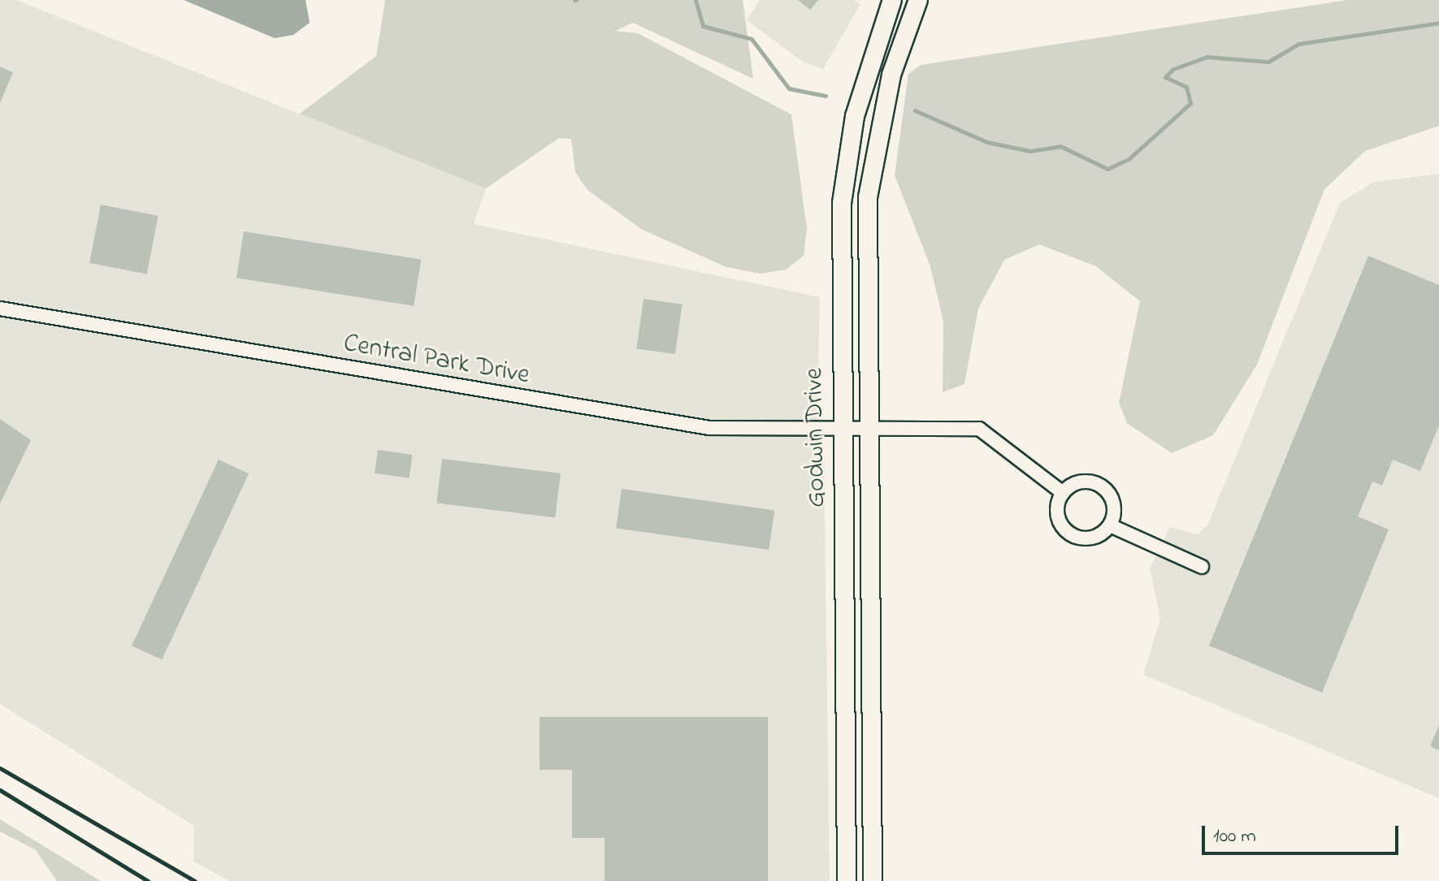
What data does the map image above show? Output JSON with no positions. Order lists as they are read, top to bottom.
{
  "streets": {
    "street": ["Central Park Drive", "Godwin Drive"]
  },
  "crossings": [
    ["Central Park Drive", "Godwin Drive"]
  ],
  "scale_bar": "100 m"
}
